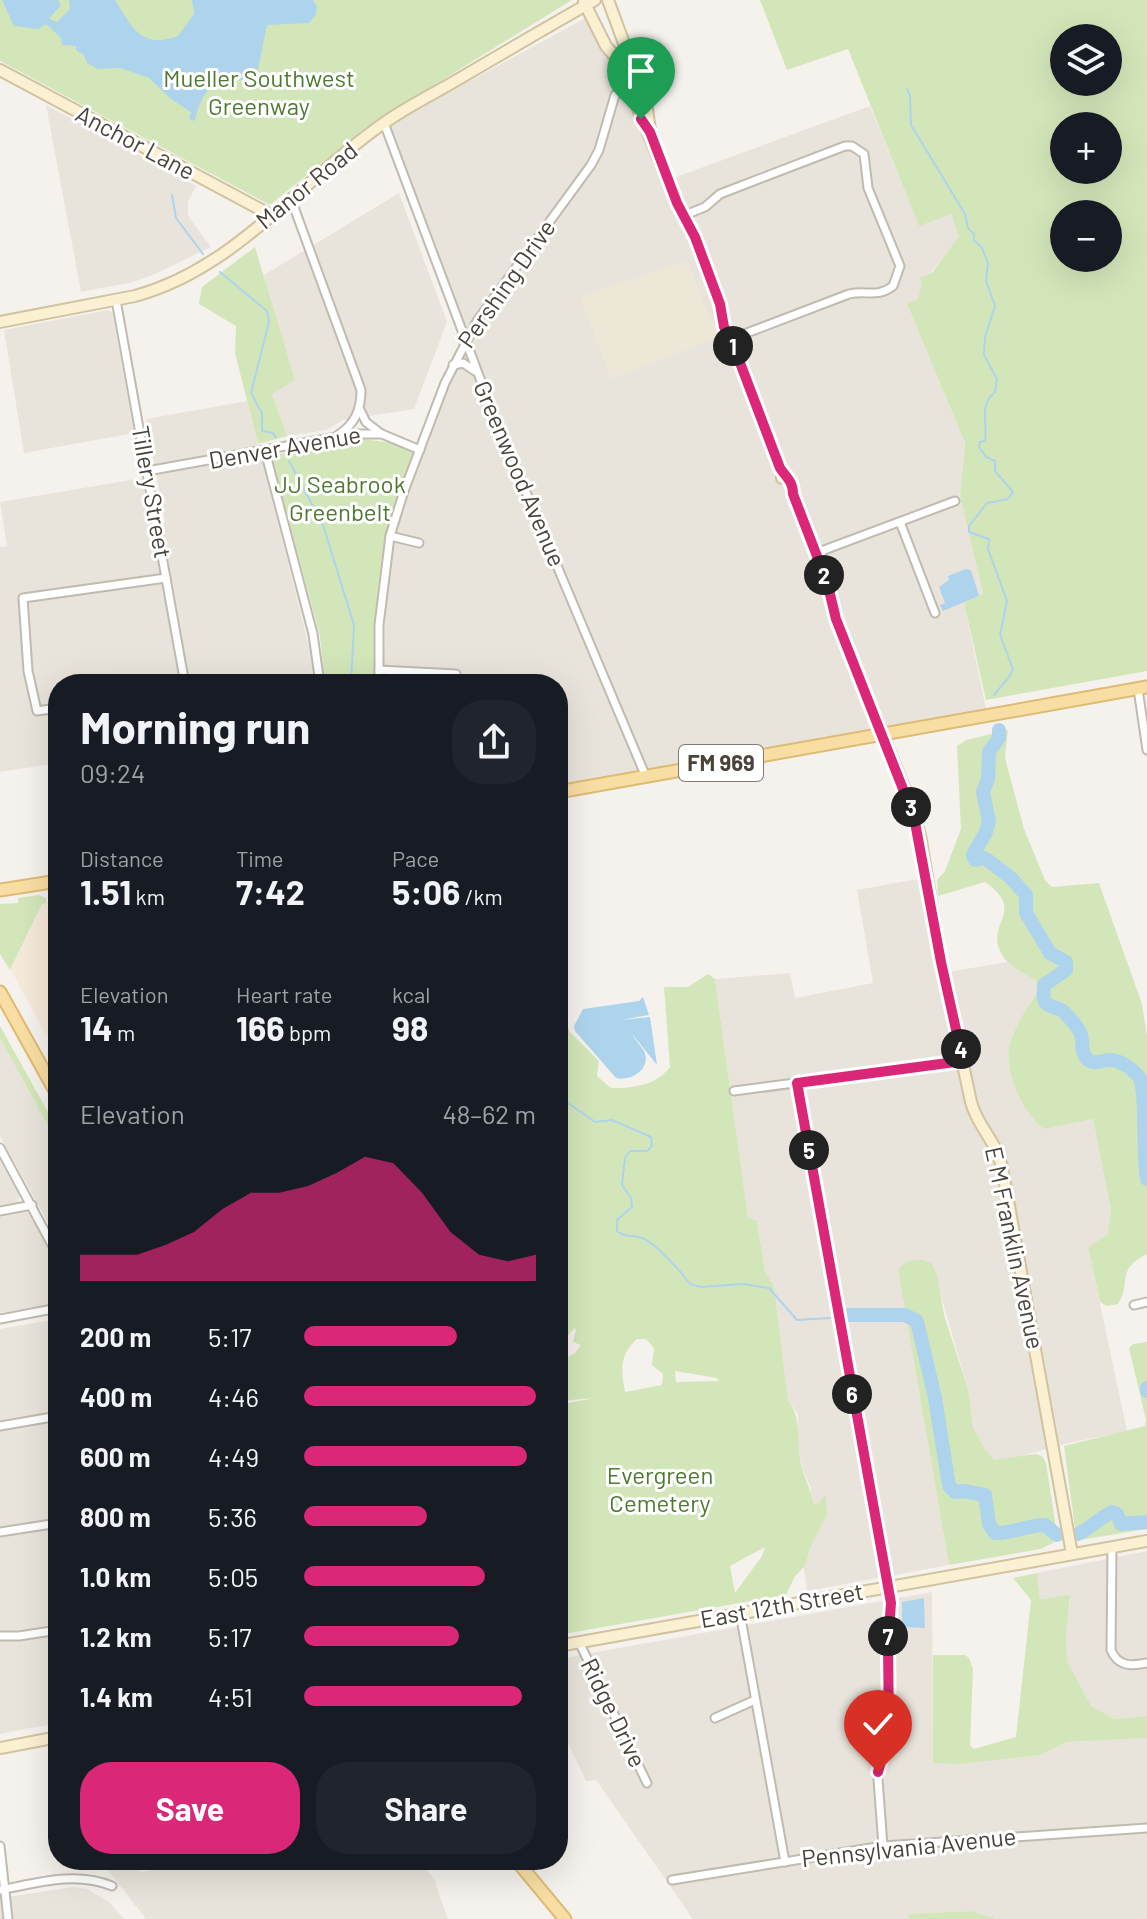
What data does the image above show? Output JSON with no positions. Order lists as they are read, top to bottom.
{
  "streets": {
    "main road": ["FM 969"],
    "street": [
      "Anchor Lane",
      "Manor Road",
      "Pershing Drive",
      "Denver Avenue",
      "Greenwood Avenue",
      "Tillery Street",
      "E M Franklin Avenue",
      "East 12th Street",
      "Ridge Drive",
      "Pennsylvania Avenue"
    ]
  },
  "crossings": [
    ["Anchor Lane", "Manor Road"],
    ["Manor Road", "Greenwood Avenue"],
    ["Manor Road", "Tillery Street"],
    ["Pershing Drive", "Denver Avenue"],
    ["Pershing Drive", "Greenwood Avenue"],
    ["Pershing Drive", "E M Franklin Avenue"],
    ["Denver Avenue", "Tillery Street"],
    ["Greenwood Avenue", "FM 969"],
    ["FM 969", "E M Franklin Avenue"],
    ["E M Franklin Avenue", "East 12th Street"],
    ["East 12th Street", "Ridge Drive"]
  ],
  "parks": ["Mueller Southwest Greenway", "JJ Seabrook Greenbelt", "Evergreen Cemetery"],
  "page": {
    "map_buttons": ["+", "−"],
    "pins": [
      "1",
      "2",
      "3",
      "4",
      "5",
      "6",
      "7"
    ],
    "heading": ["Morning run", "09:24"],
    "stats": [
      ["Distance", "1.51 km"],
      ["Time", "7:42"],
      ["Pace", "5:06 /km"],
      ["Elevation", "14 m"],
      ["Heart rate", "166 bpm"],
      ["kcal", "98"]
    ],
    "chart": ["Elevation", "48–62 m"],
    "list": [
      {
        "name": "200 m",
        "note": "5:17"
      },
      {
        "name": "400 m",
        "note": "4:46"
      },
      {
        "name": "600 m",
        "note": "4:49"
      },
      {
        "name": "800 m",
        "note": "5:36"
      },
      {
        "name": "1.0 km",
        "note": "5:05"
      },
      {
        "name": "1.2 km",
        "note": "5:17"
      },
      {
        "name": "1.4 km",
        "note": "4:51"
      }
    ],
    "buttons": ["Save", "Share"]
  }
}
